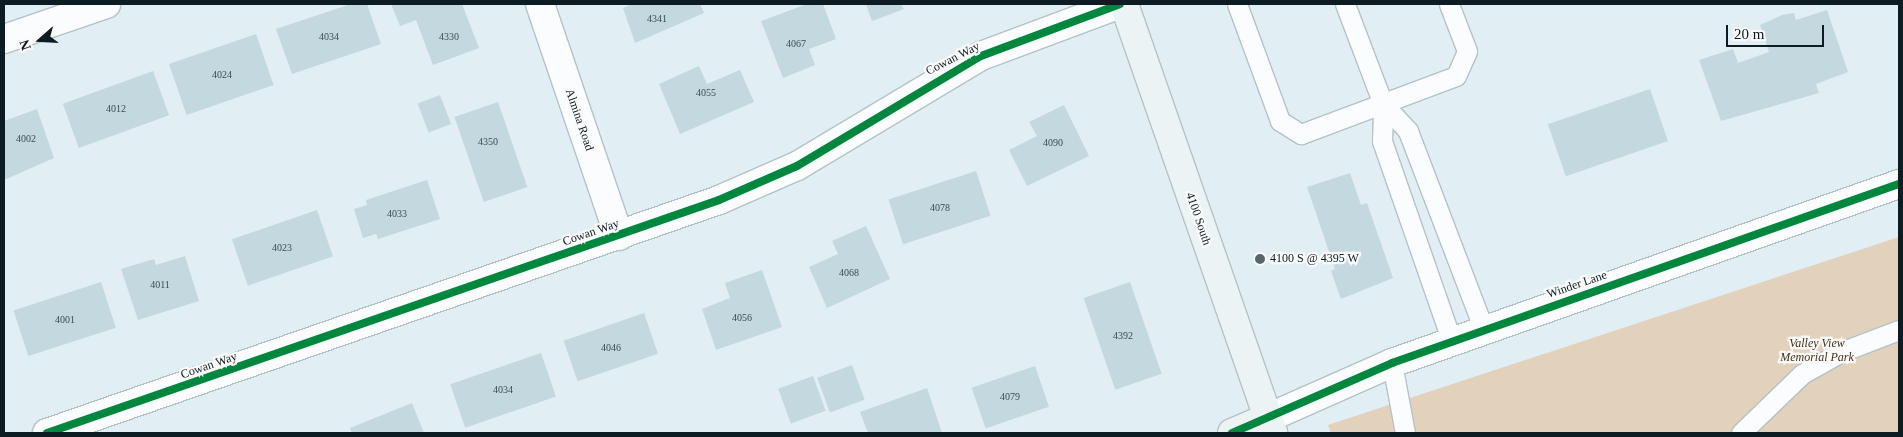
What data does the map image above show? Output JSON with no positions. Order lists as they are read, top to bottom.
{
  "streets": {
    "main road": ["4100 South"],
    "street": ["Cowan Way", "Almina Road", "Winder Lane"]
  },
  "crossings": [
    ["Cowan Way", "Almina Road"],
    ["Cowan Way", "4100 South"],
    ["4100 South", "Winder Lane"]
  ],
  "parks": ["Valley View Memorial Park"],
  "places": ["4100 S @ 4395 W"],
  "house_numbers": [
    "4341",
    "4034",
    "4330",
    "4067",
    "4024",
    "4055",
    "4012",
    "4002",
    "4350",
    "4090",
    "4078",
    "4033",
    "4023",
    "4068",
    "4011",
    "4056",
    "4001",
    "4392",
    "4046",
    "4034",
    "4079"
  ],
  "scale_bar": "20 m",
  "north": "left"
}
